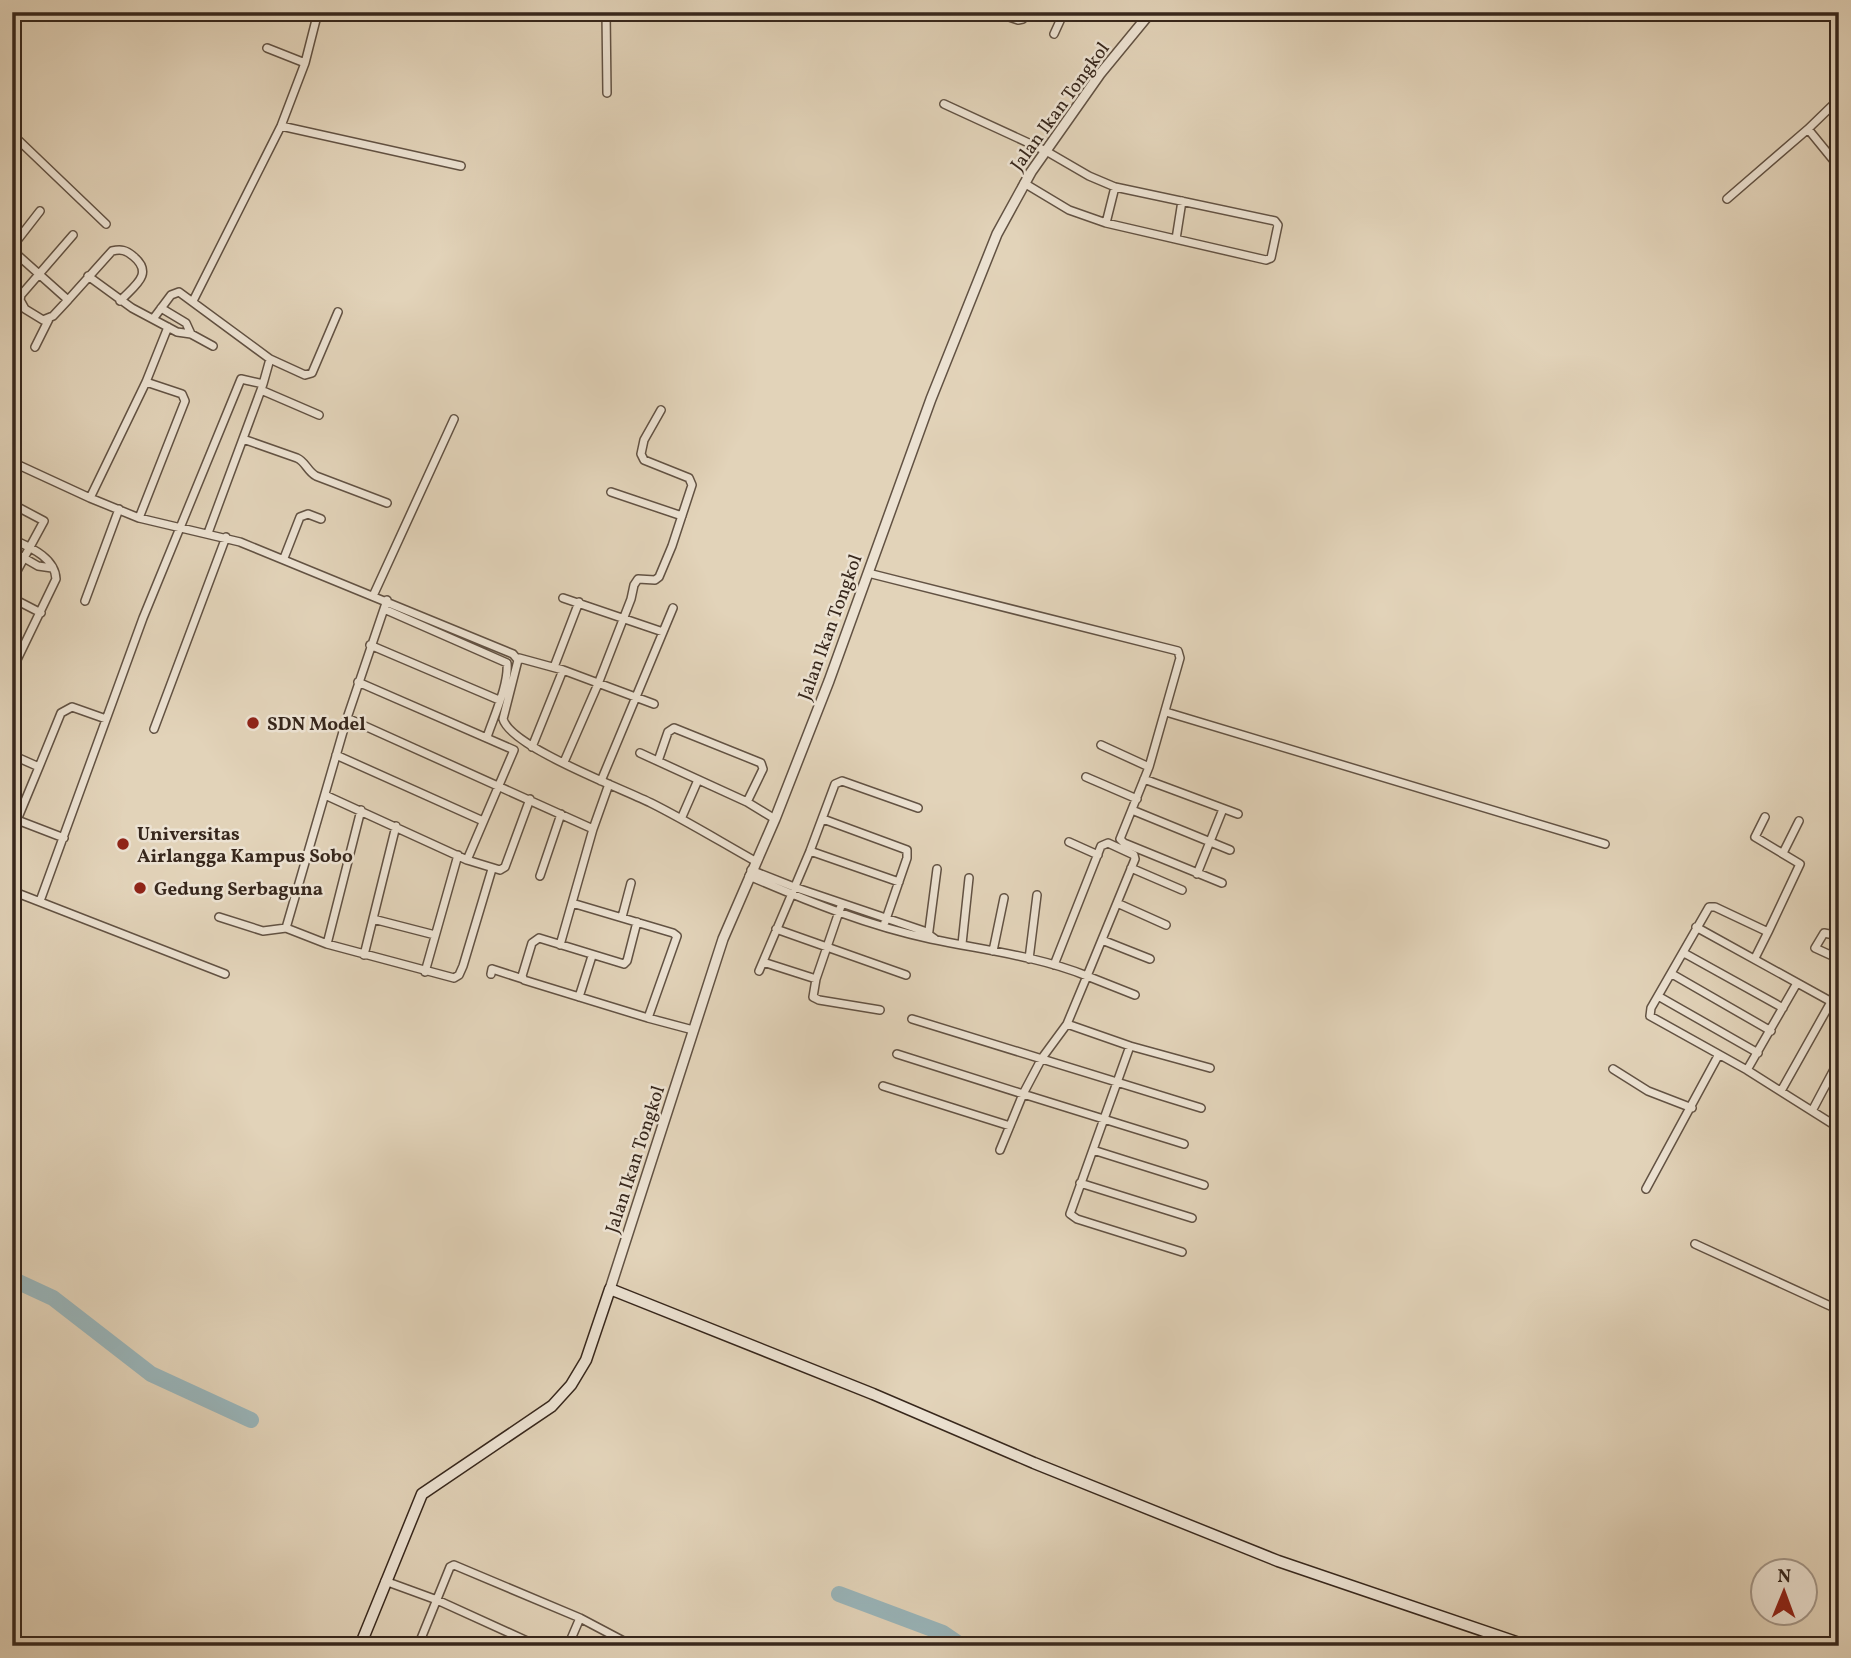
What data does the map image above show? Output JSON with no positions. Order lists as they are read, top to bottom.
{
  "streets": {
    "street": ["Jalan Ikan Tongkol"]
  },
  "places": ["SDN Model", "Universitas Airlangga Kampus Sobo", "Gedung Serbaguna"],
  "north": "top"
}
